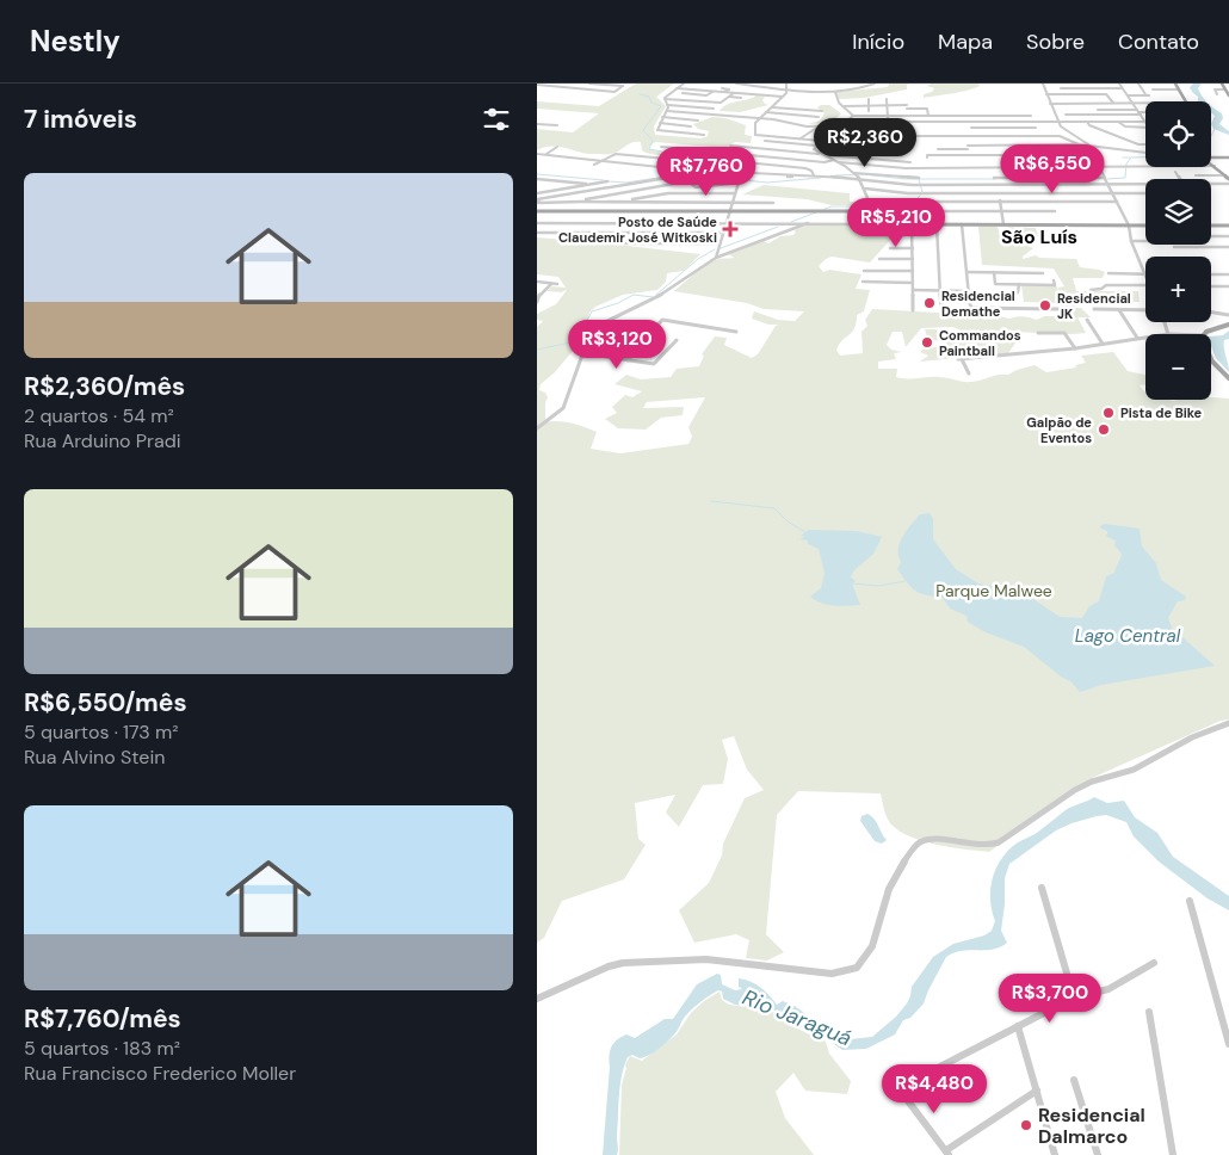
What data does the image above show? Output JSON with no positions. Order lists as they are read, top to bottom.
{
  "districts": ["São Luís"],
  "water": ["Lago Central", "Rio Jaraguá"],
  "parks": ["Parque Malwee"],
  "places": {
    "health": ["Posto de Saúde Claudemir José Witkoski"],
    "other": [
      "Residencial Demathe",
      "Residencial JK",
      "Commandos Paintball",
      "Pista de Bike",
      "Galpão de Eventos",
      "Residencial Dalmarco"
    ]
  },
  "page": {
    "header": "Nestly",
    "nav": [
      "Início",
      "Mapa",
      "Sobre",
      "Contato"
    ],
    "heading": "7 imóveis",
    "map_buttons": ["+", "−"],
    "price": [
      "R$2,360",
      "R$6,550",
      "R$7,760",
      "R$5,210",
      "R$3,120",
      "R$3,700",
      "R$4,480"
    ],
    "list": [
      {
        "name": "R$2,360/mês",
        "note": "2 quartos · 54 m² · Rua Arduino Pradi"
      },
      {
        "name": "R$6,550/mês",
        "note": "5 quartos · 173 m² · Rua Alvino Stein"
      },
      {
        "name": "R$7,760/mês",
        "note": "5 quartos · 183 m² · Rua Francisco Frederico Moller"
      }
    ]
  }
}
